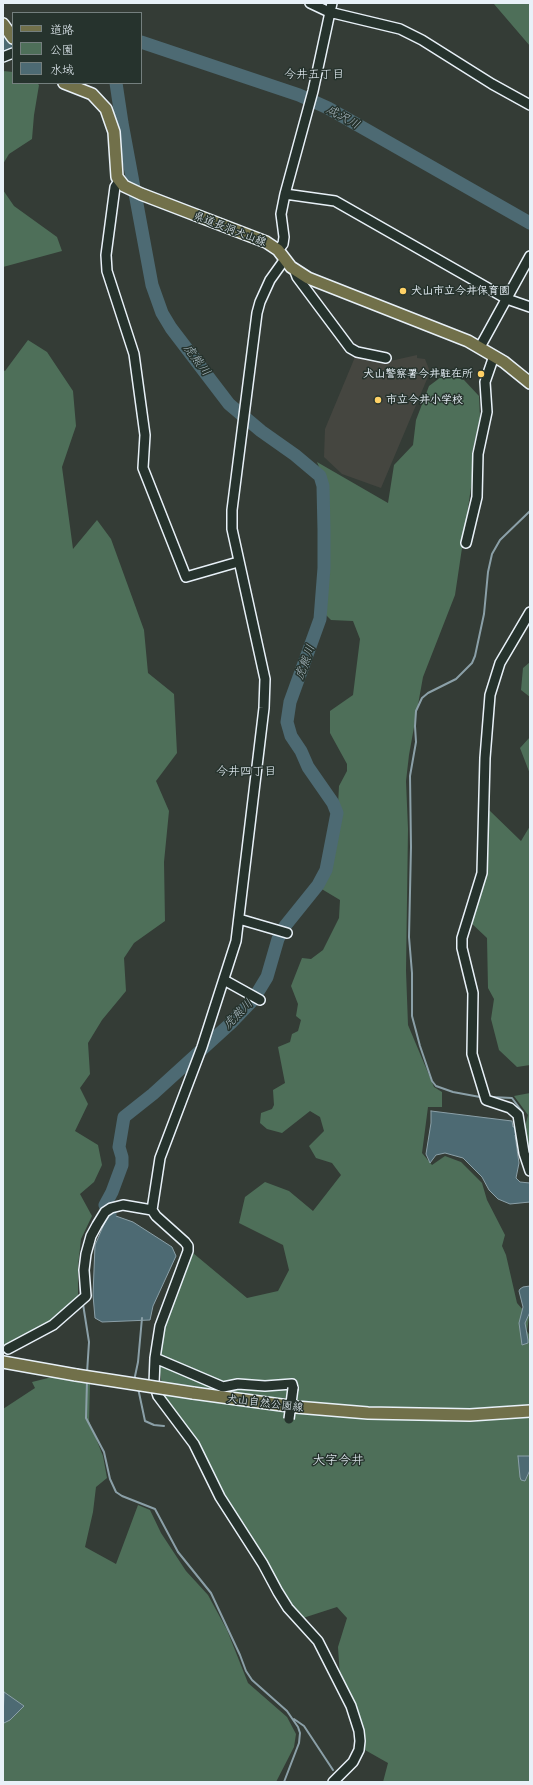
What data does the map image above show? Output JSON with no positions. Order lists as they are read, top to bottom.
{
  "streets": {
    "main road": ["県道長洞犬山線", "犬山自然公園線"]
  },
  "districts": ["今井五丁目", "今井四丁目", "大字今井"],
  "water": ["成沢川", "虎熊川"],
  "places": ["犬山市立今井保育園", "犬山警察署今井駐在所", "市立今井小学校"],
  "legend": ["道路", "公園", "水域"]
}
